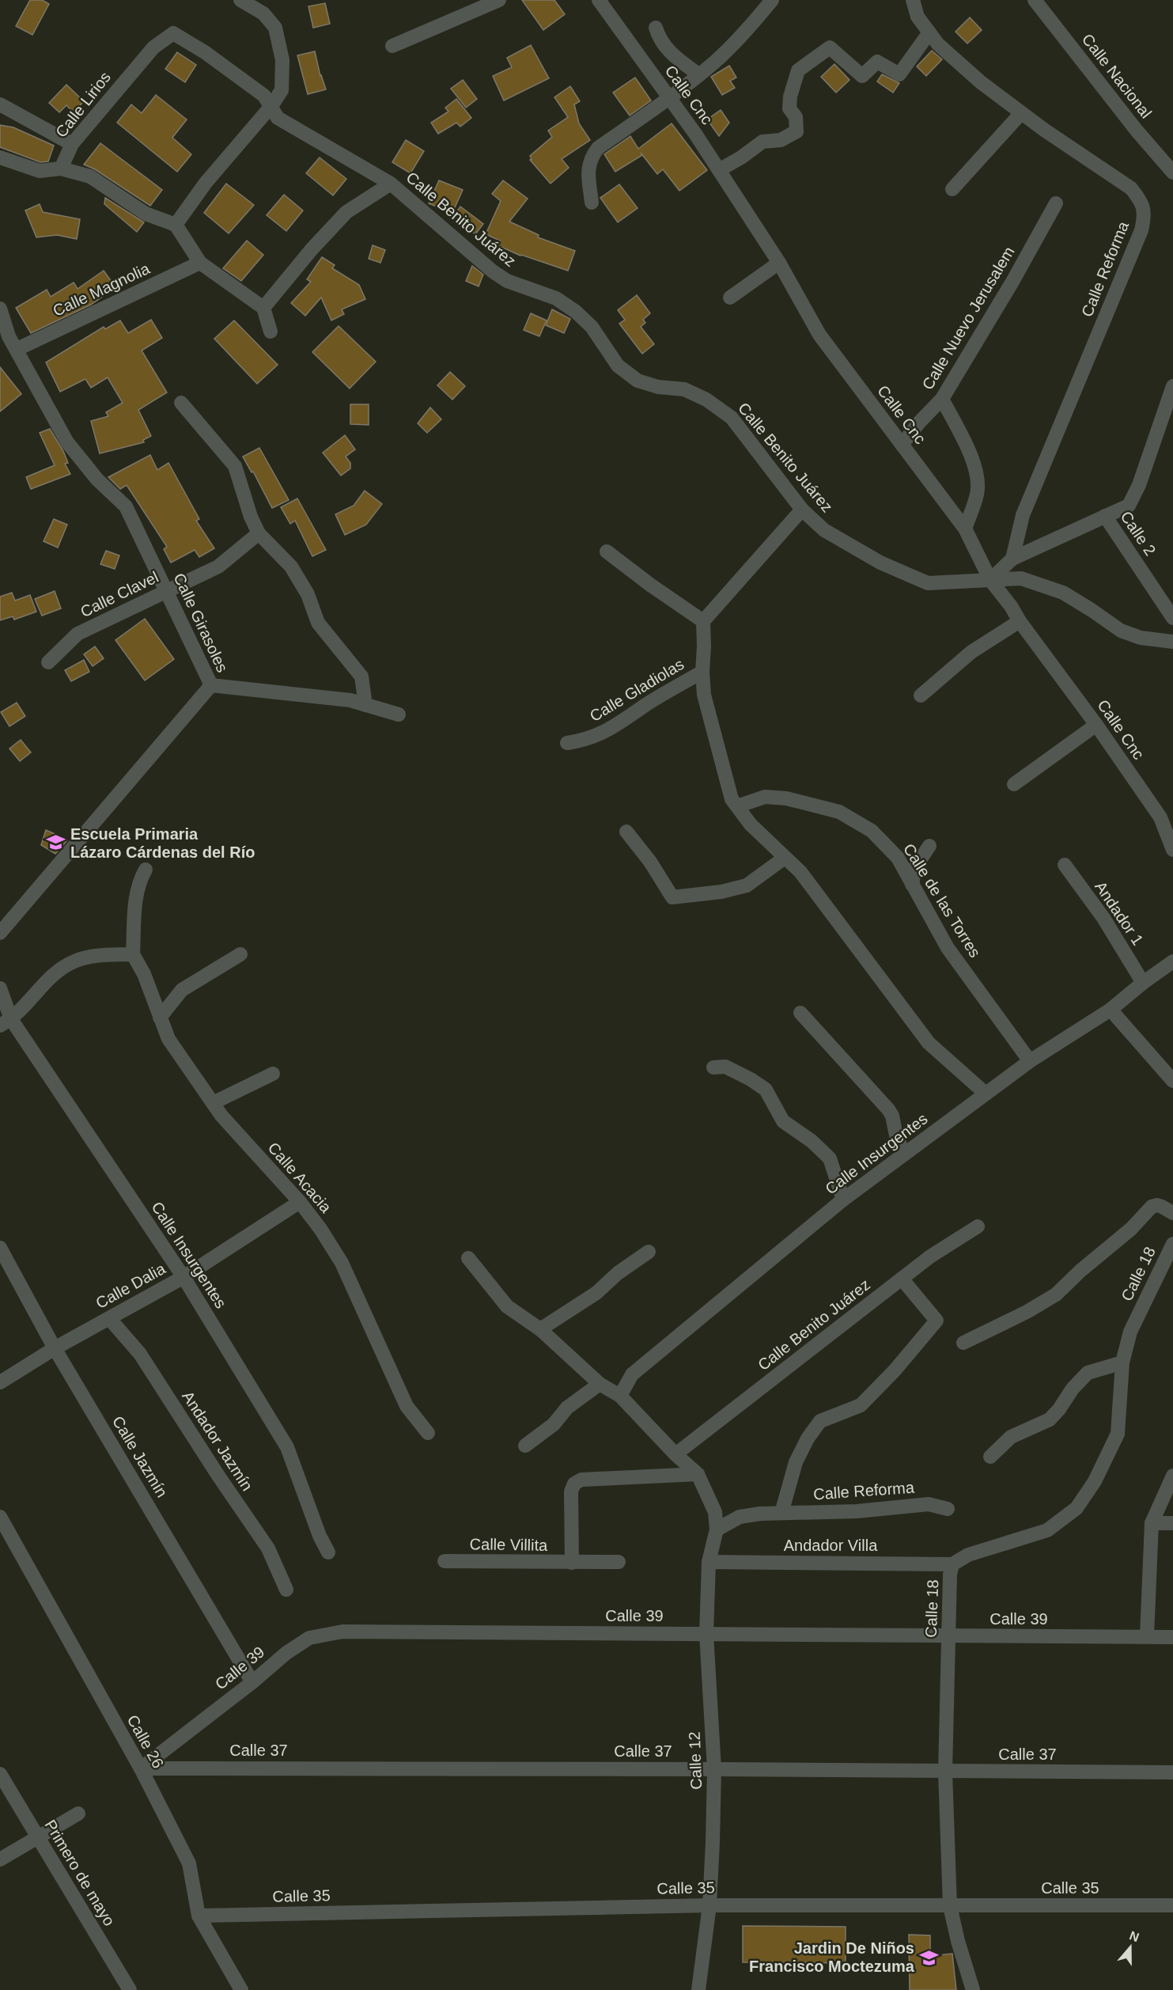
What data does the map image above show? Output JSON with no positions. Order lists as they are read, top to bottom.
{
  "streets": {
    "street": [
      "Calle Nacional",
      "Calle Cnc",
      "Calle Lirios",
      "Calle Benito Juárez",
      "Calle Reforma",
      "Calle Magnolia",
      "Calle Nuevo Jerusalem",
      "Calle 2",
      "Calle Clavel",
      "Calle Girasoles",
      "Calle Gladiolas",
      "Calle de las Torres",
      "Andador 1",
      "Calle Insurgentes",
      "Calle Acacia",
      "Calle 18",
      "Calle Dalia",
      "Andador Jazmín",
      "Calle Jazmín",
      "Calle Villita",
      "Andador Villa",
      "Calle 39",
      "Calle 26",
      "Calle 37",
      "Calle 12",
      "Primero de mayo",
      "Calle 35"
    ]
  },
  "crossings": [
    ["Calle Cnc", "Calle Benito Juárez"],
    ["Calle Cnc", "Calle Nuevo Jerusalem"],
    ["Calle Lirios", "Calle Benito Juárez"],
    ["Calle Reforma", "Calle 12"],
    ["Calle Magnolia", "Calle Girasoles"],
    ["Calle Clavel", "Calle Girasoles"],
    ["Calle de las Torres", "Calle Insurgentes"],
    ["Andador 1", "Calle Insurgentes"],
    ["Calle Insurgentes", "Calle Dalia"],
    ["Calle Acacia", "Calle Dalia"],
    ["Calle 18", "Andador Villa"],
    ["Calle 18", "Calle 39"],
    ["Calle 18", "Calle 37"],
    ["Calle 18", "Calle 35"],
    ["Calle Dalia", "Andador Jazmín"],
    ["Calle Dalia", "Calle Jazmín"],
    ["Calle Jazmín", "Calle 39"],
    ["Andador Villa", "Calle 12"],
    ["Calle 39", "Calle 26"],
    ["Calle 39", "Calle 37"],
    ["Calle 39", "Calle 12"],
    ["Calle 26", "Calle 37"],
    ["Calle 26", "Calle 35"],
    ["Calle 37", "Calle 12"],
    ["Calle 12", "Calle 35"]
  ],
  "places": {
    "school or university": ["Escuela Primaria Lázaro Cárdenas del Río", "Jardin De Niños Francisco Moctezuma"]
  },
  "north": "top"
}
